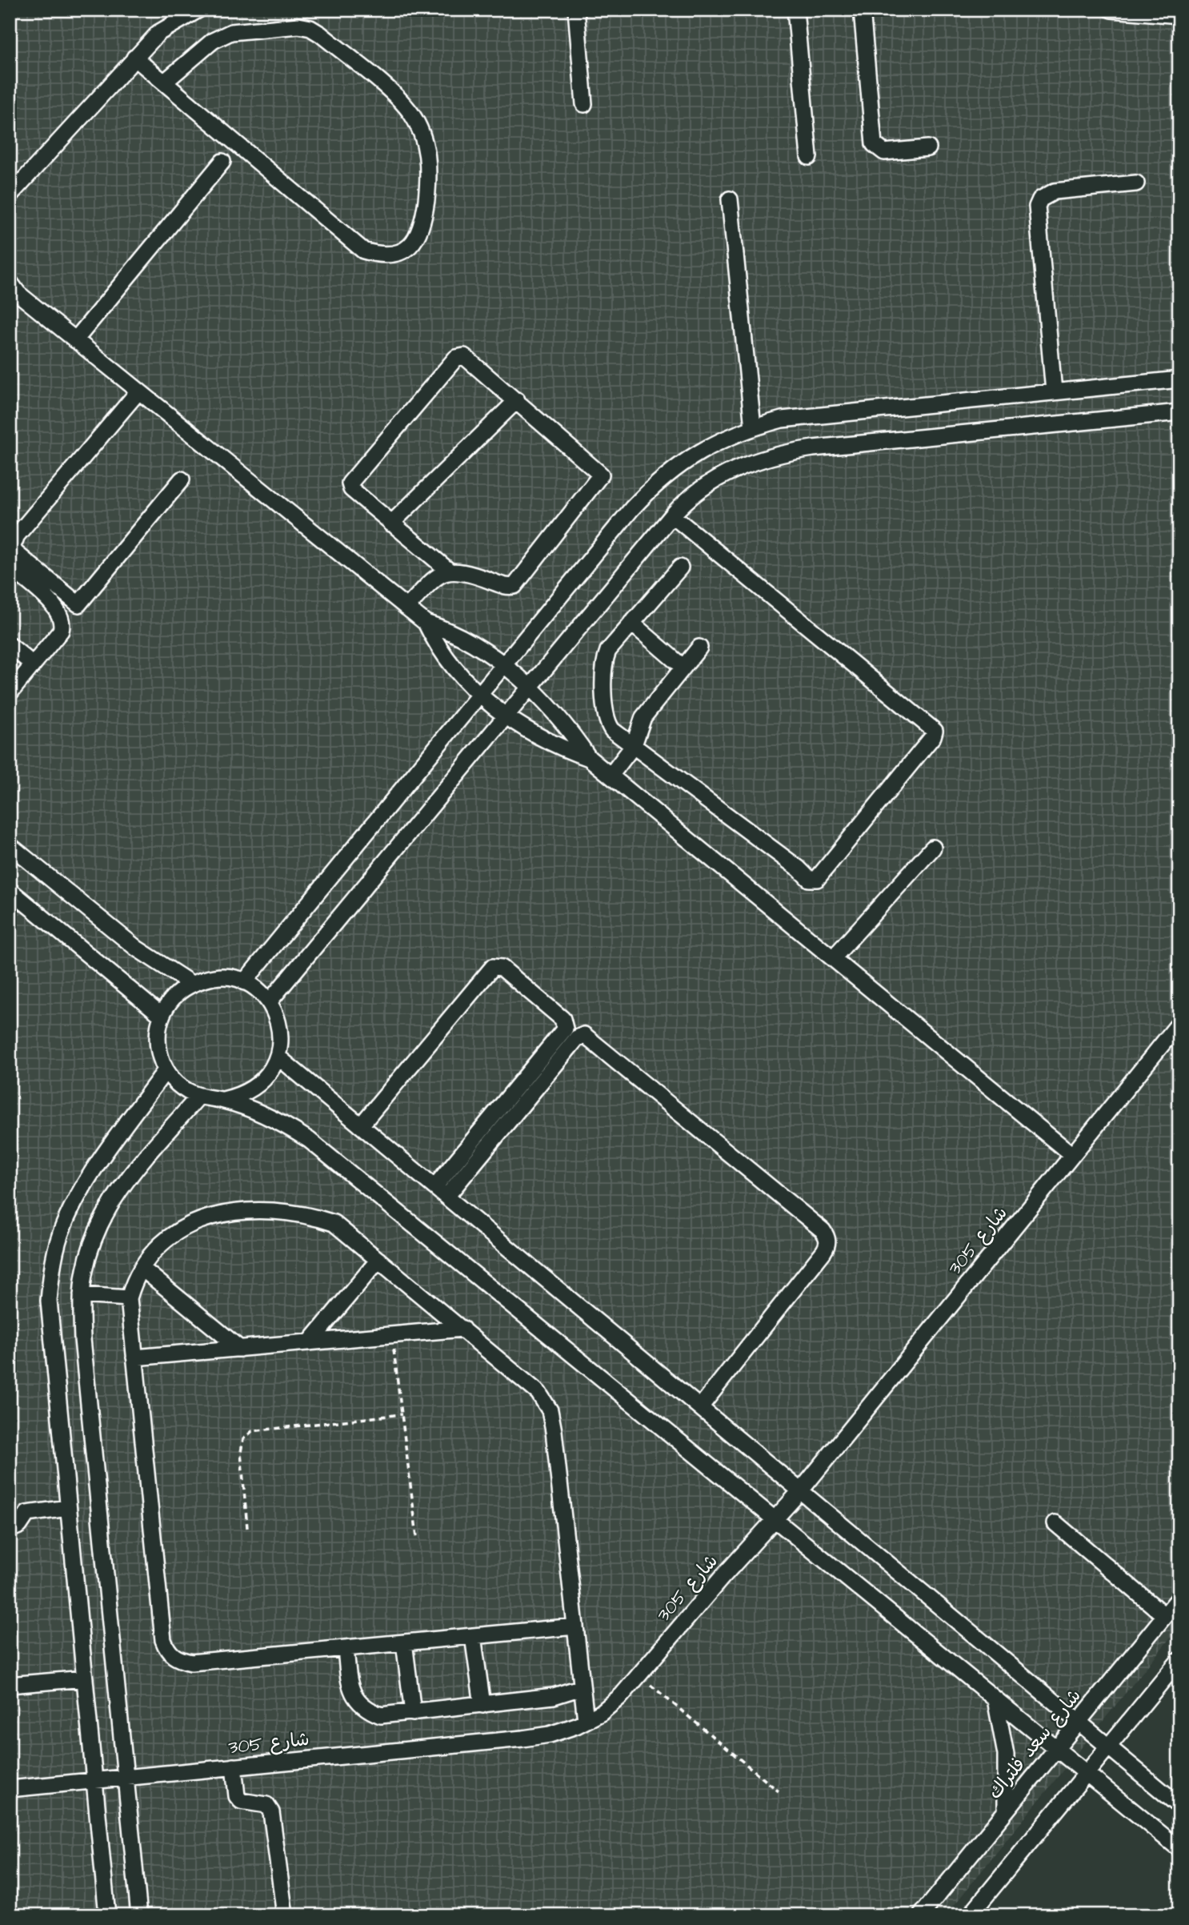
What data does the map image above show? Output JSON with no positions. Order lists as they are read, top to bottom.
{
  "streets": {
    "street": ["شارع 305", "شارع سعد فلتراك"]
  }
}
